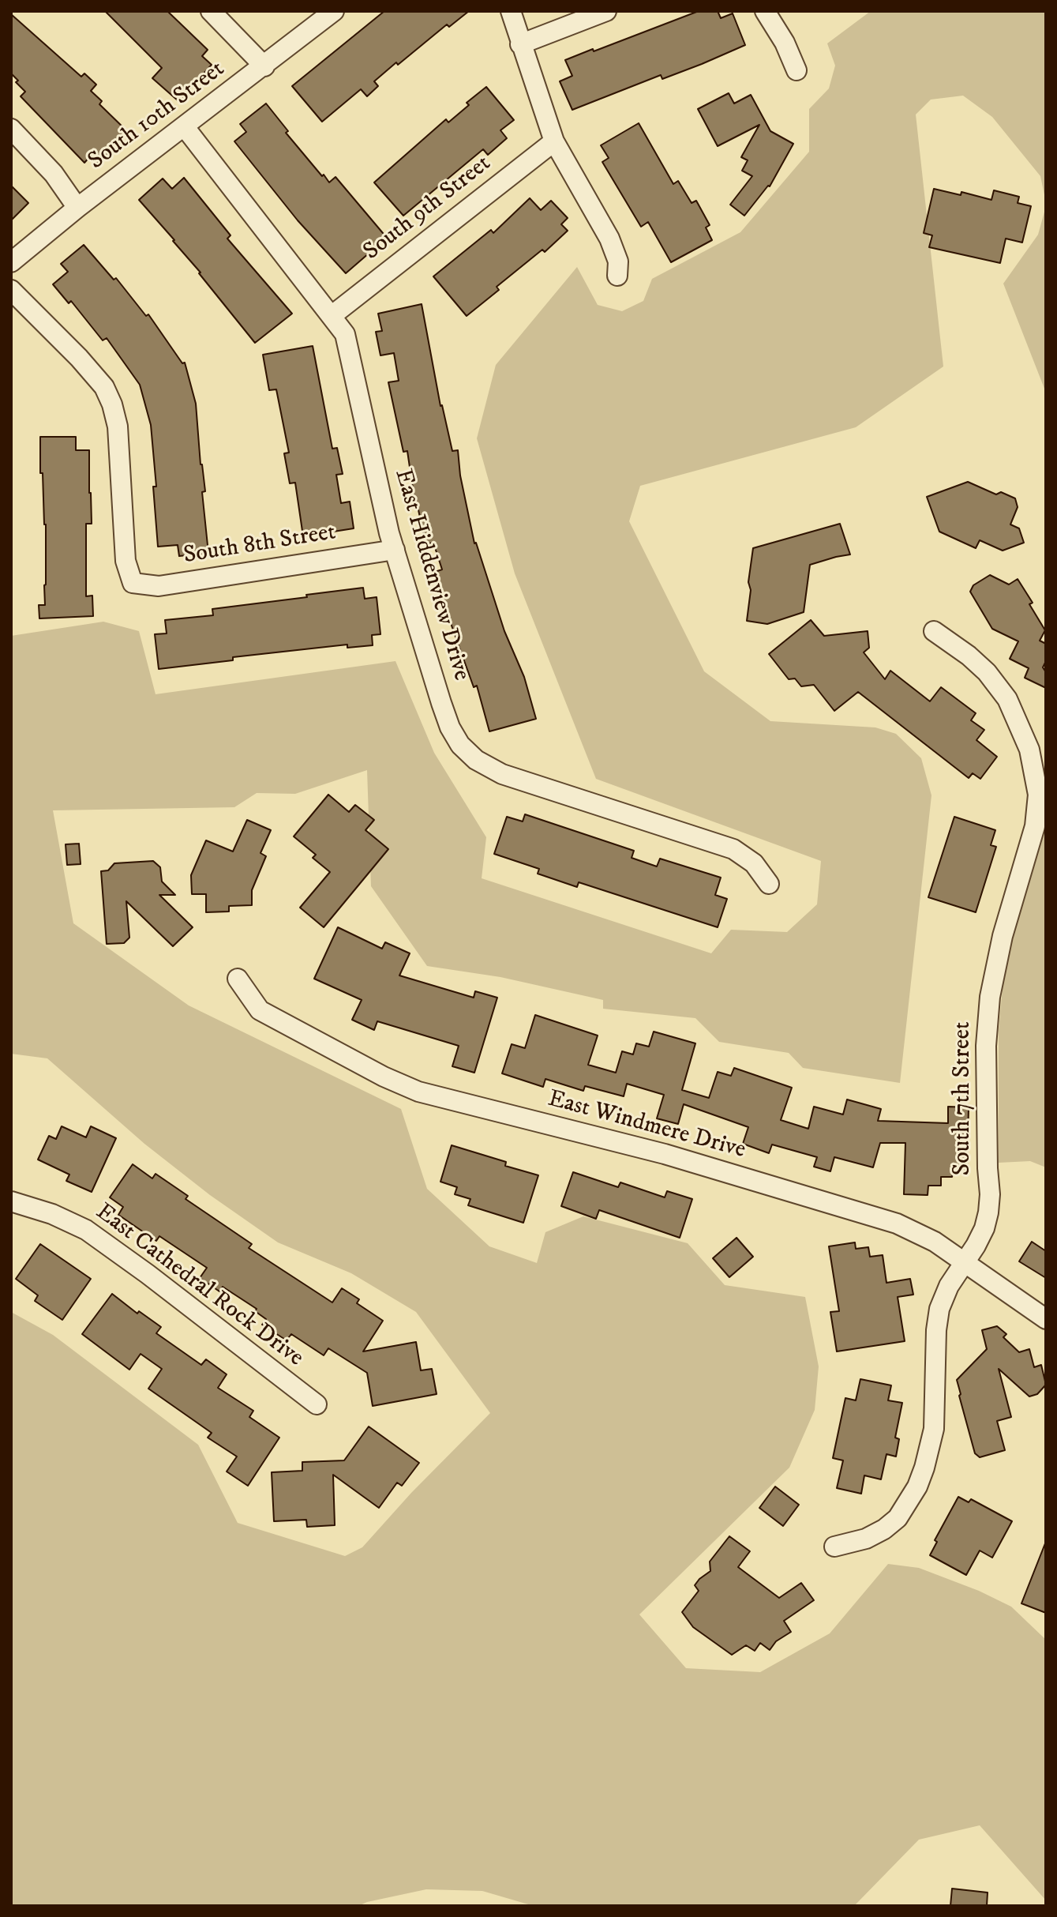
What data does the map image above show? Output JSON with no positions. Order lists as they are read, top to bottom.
{
  "streets": {
    "street": [
      "South 10th Street",
      "South 9th Street",
      "South 8th Street",
      "East Hiddenview Drive",
      "South 7th Street",
      "East Windmere Drive",
      "East Cathedral Rock Drive"
    ]
  },
  "crossings": [
    ["South 10th Street", "East Hiddenview Drive"],
    ["South 9th Street", "East Hiddenview Drive"],
    ["South 8th Street", "East Hiddenview Drive"],
    ["South 7th Street", "East Windmere Drive"]
  ]
}
